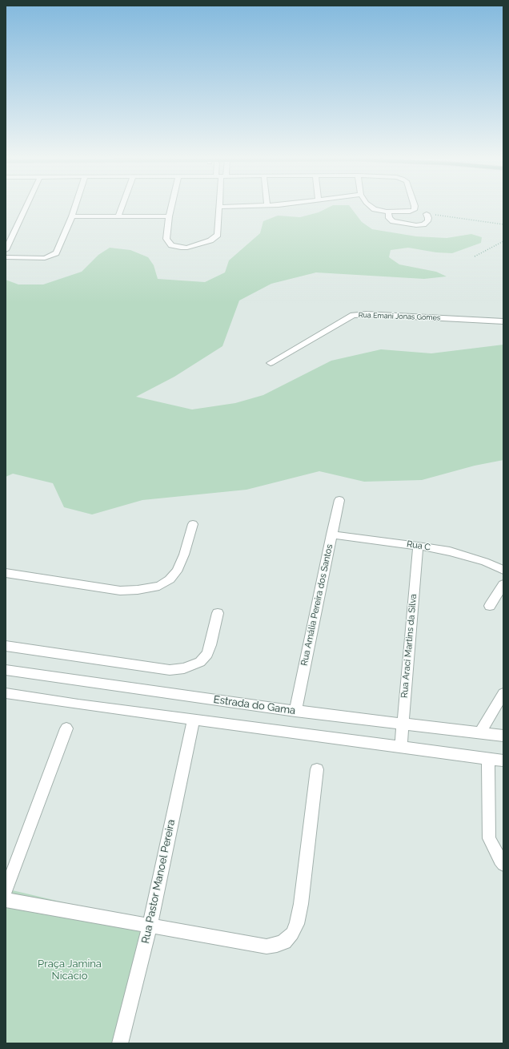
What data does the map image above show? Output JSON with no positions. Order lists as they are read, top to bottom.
{
  "streets": {
    "street": [
      "Rua Emani Jonas Gomes",
      "Rua C",
      "Rua Amália Pereira dos Santos",
      "Rua Araci Martins da Silva",
      "Estrada do Gama",
      "Rua Pastor Manoel Pereira"
    ]
  },
  "crossings": [
    ["Rua C", "Rua Amália Pereira dos Santos"],
    ["Rua C", "Rua Araci Martins da Silva"],
    ["Rua Amália Pereira dos Santos", "Estrada do Gama"],
    ["Rua Araci Martins da Silva", "Estrada do Gama"]
  ],
  "parks": ["Praça Jamina Nicácio"]
}
